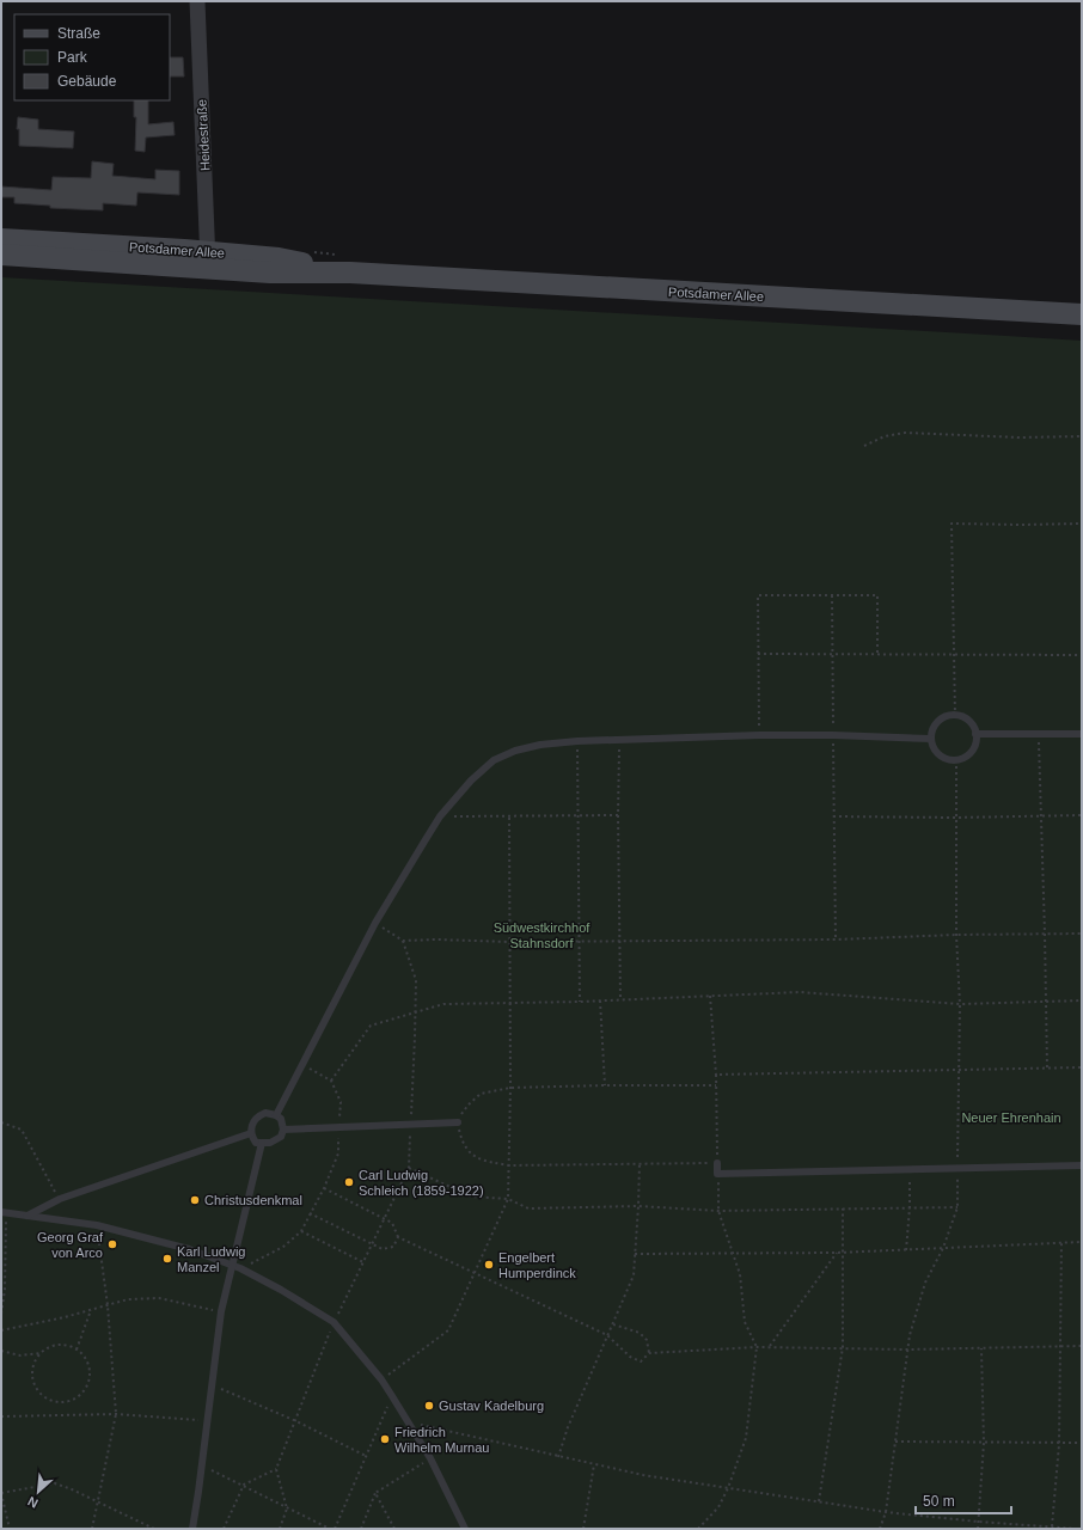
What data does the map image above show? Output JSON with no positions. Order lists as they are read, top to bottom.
{
  "streets": {
    "street": ["Heidestraße", "Potsdamer Allee"]
  },
  "crossings": [
    ["Heidestraße", "Potsdamer Allee"]
  ],
  "parks": ["Südwestkirchhof Stahnsdorf", "Neuer Ehrenhain"],
  "places": [
    "Carl Ludwig Schleich (1859-1922)",
    "Christusdenkmal",
    "Georg Graf von Arco",
    "Karl Ludwig Manzel",
    "Engelbert Humperdinck",
    "Gustav Kadelburg",
    "Friedrich Wilhelm Murnau"
  ],
  "legend": ["Straße", "Park", "Gebäude"],
  "scale_bar": "50 m",
  "north": "bottom left"
}
